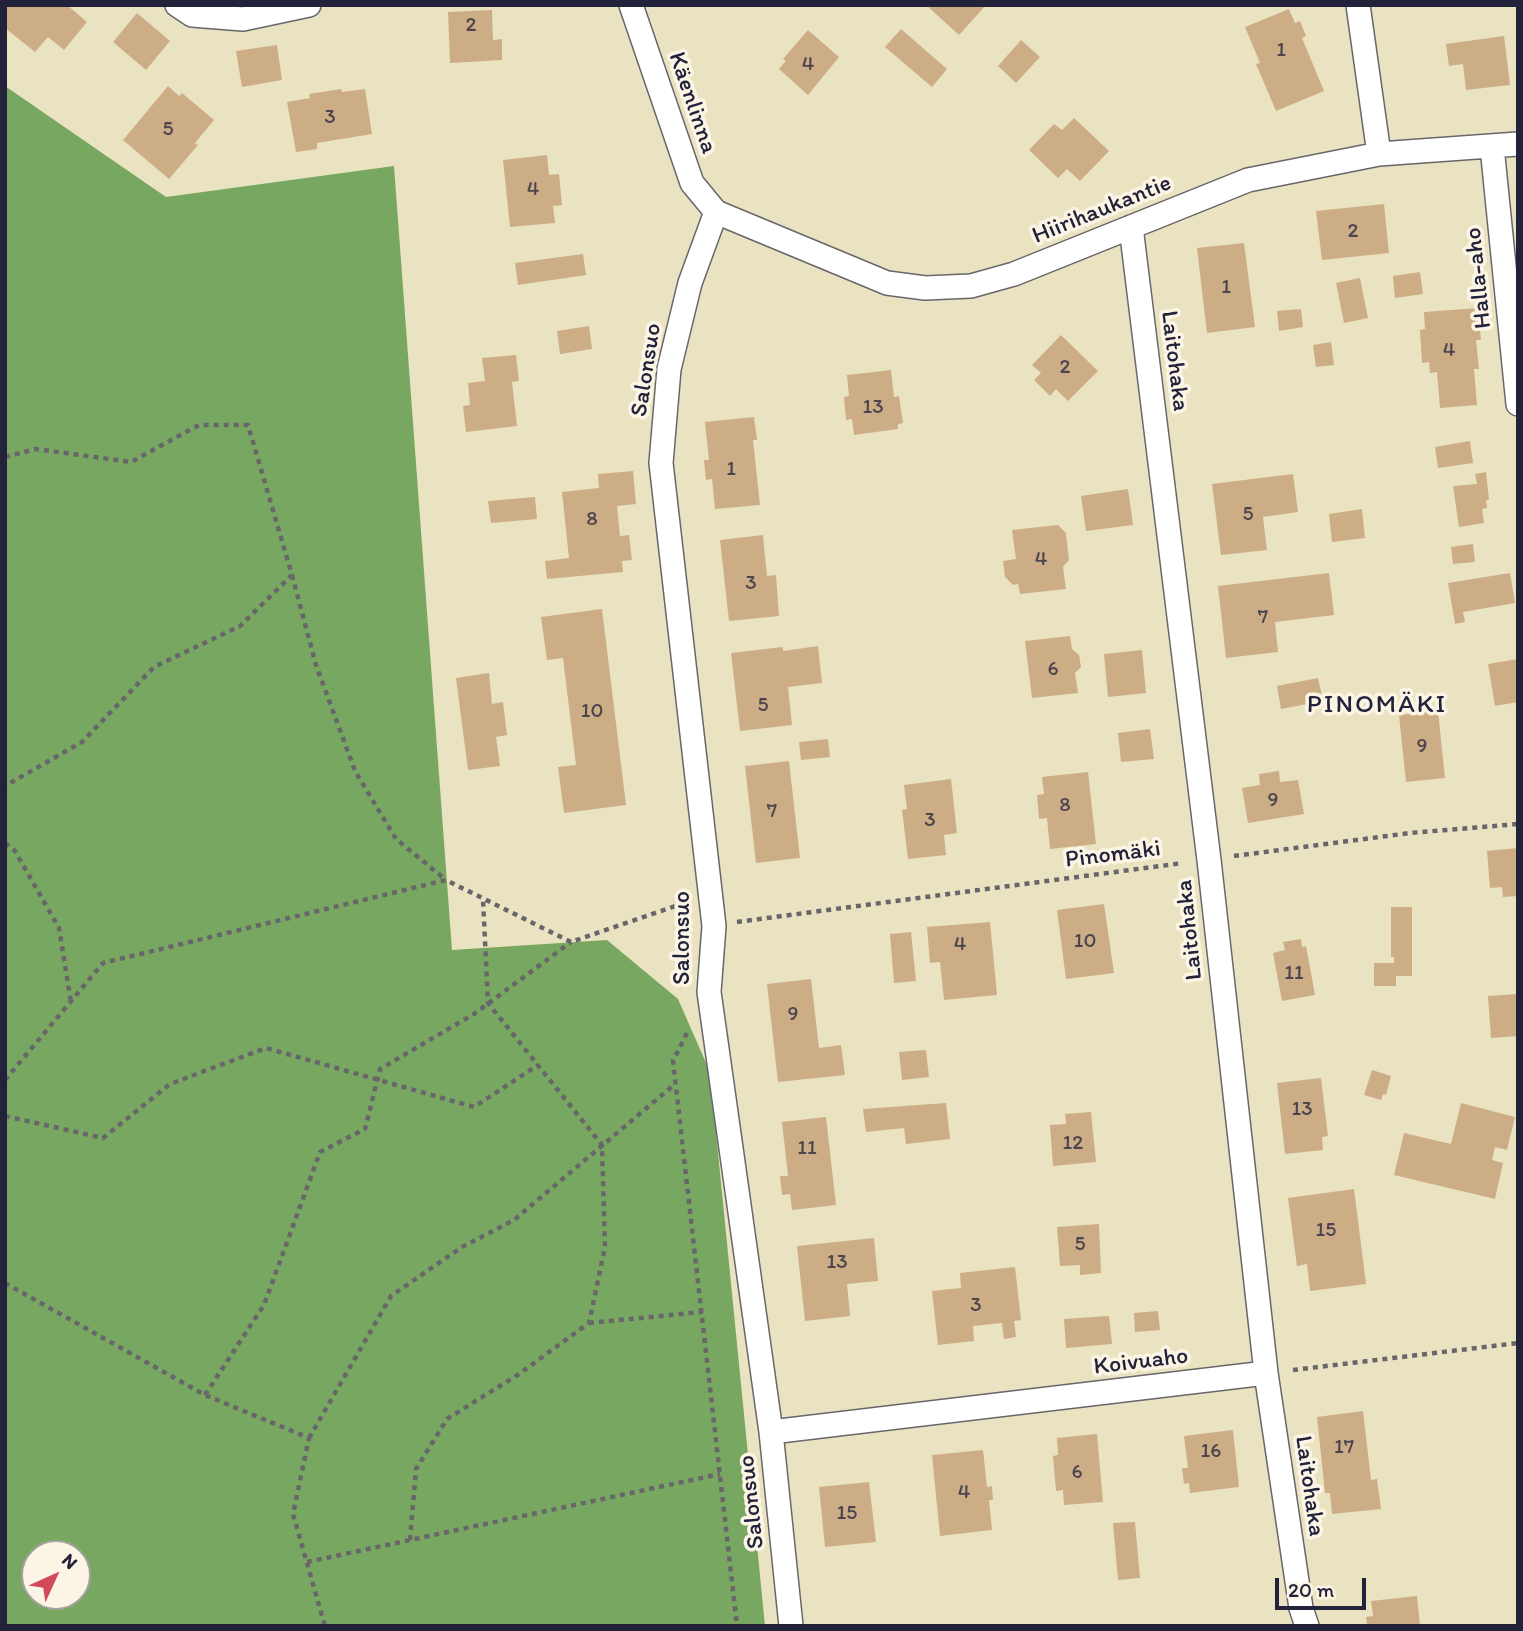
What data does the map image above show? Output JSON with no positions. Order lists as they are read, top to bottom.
{
  "streets": {
    "street": [
      "Käenlinna",
      "Hiirihaukantie",
      "Halla-aho",
      "Laitohaka",
      "Salonsuo",
      "Koivuaho"
    ],
    "path": ["Pinomäki"]
  },
  "crossings": [
    ["Käenlinna", "Hiirihaukantie"],
    ["Käenlinna", "Salonsuo"],
    ["Hiirihaukantie", "Halla-aho"],
    ["Hiirihaukantie", "Laitohaka"],
    ["Hiirihaukantie", "Salonsuo"],
    ["Laitohaka", "Pinomäki"],
    ["Laitohaka", "Koivuaho"],
    ["Salonsuo", "Pinomäki"],
    ["Salonsuo", "Koivuaho"]
  ],
  "districts": ["PINOMÄKI"],
  "house_numbers": [
    "2",
    "1",
    "4",
    "3",
    "5",
    "4",
    "2",
    "1",
    "4",
    "2",
    "13",
    "1",
    "5",
    "8",
    "4",
    "3",
    "7",
    "6",
    "5",
    "10",
    "9",
    "9",
    "8",
    "7",
    "3",
    "10",
    "4",
    "11",
    "9",
    "13",
    "12",
    "11",
    "15",
    "5",
    "13",
    "3",
    "17",
    "16",
    "6",
    "4",
    "15"
  ],
  "scale_bar": "20 m",
  "north": "top right"
}
